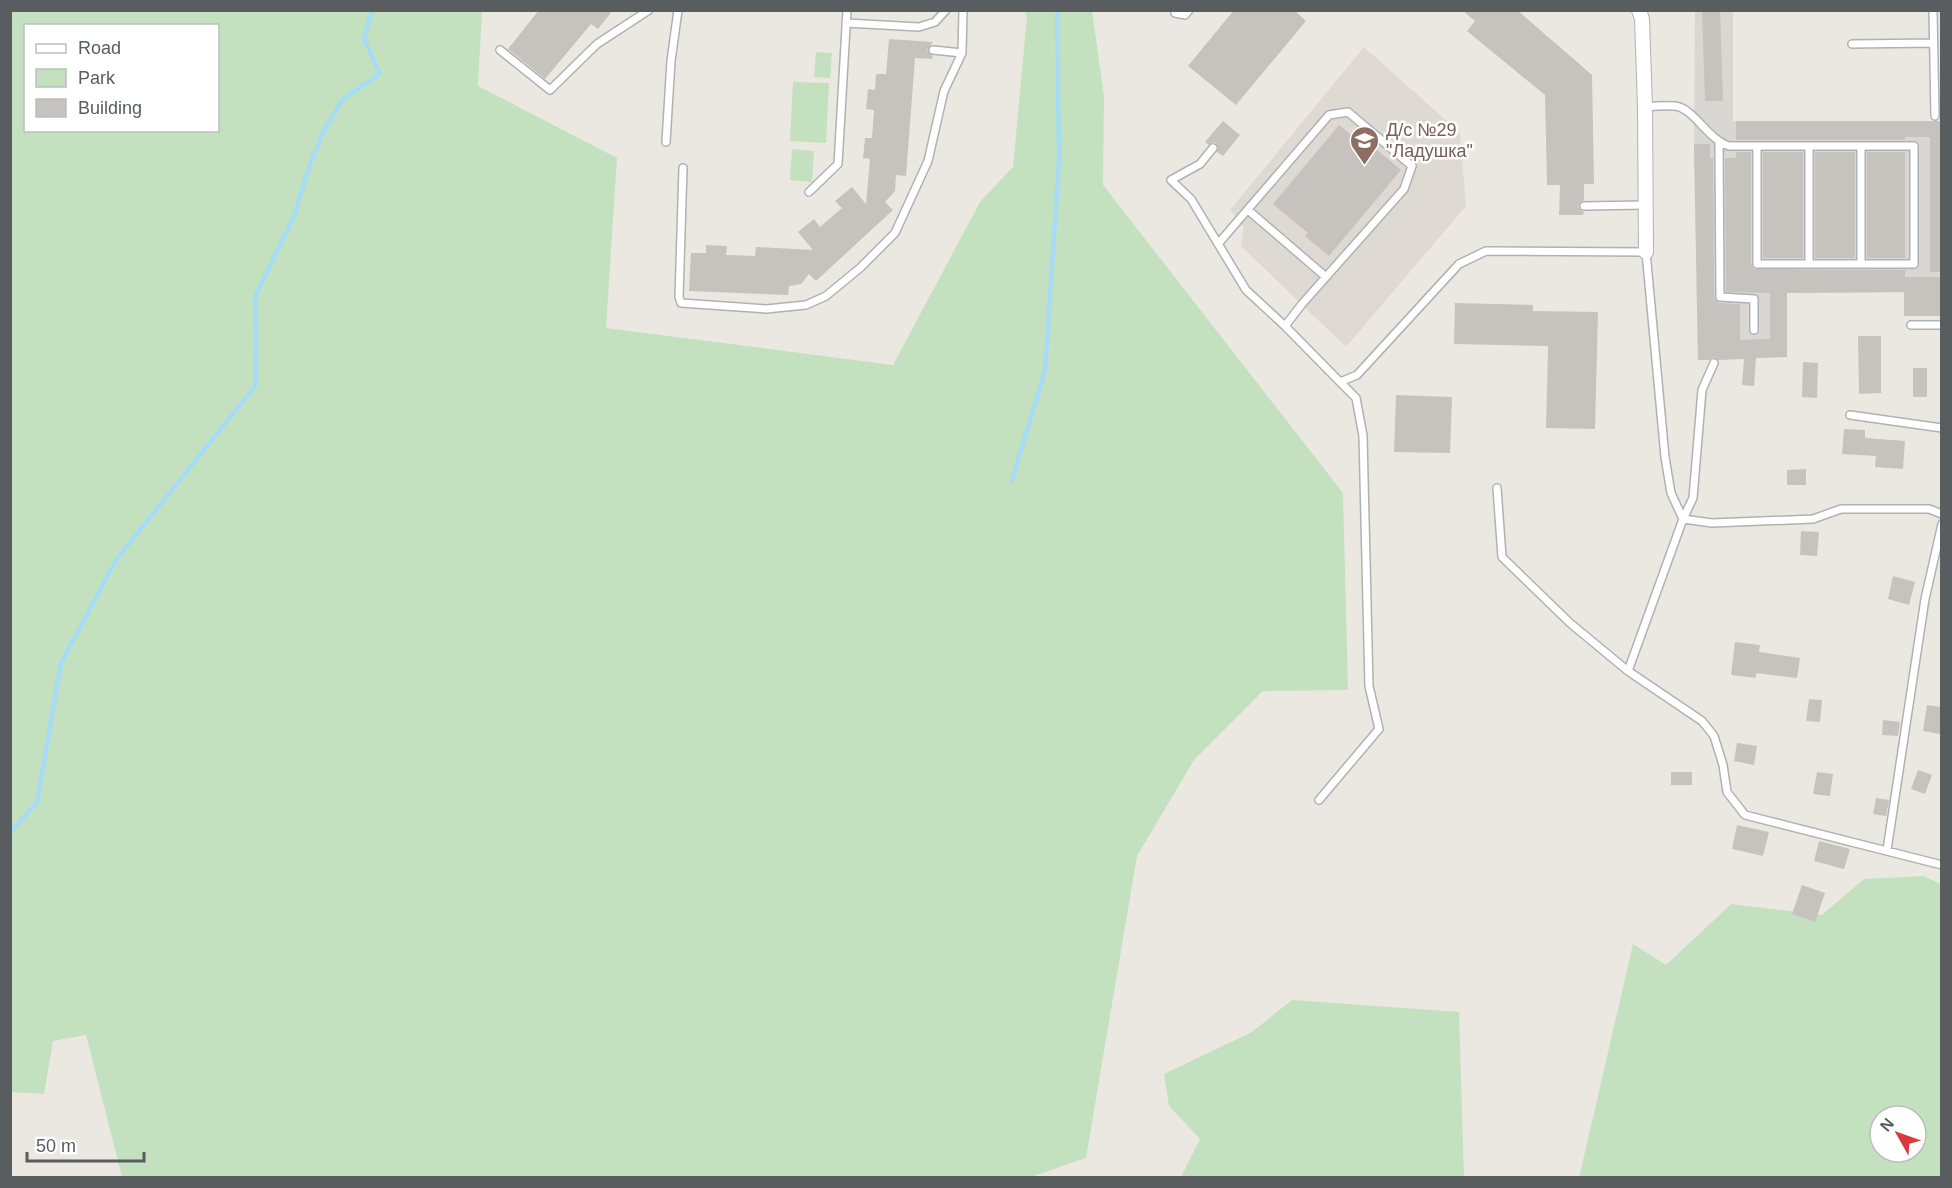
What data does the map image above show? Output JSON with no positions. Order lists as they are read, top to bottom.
{
  "places": {
    "school or university": ["Д/с №29 \"Ладушка\""]
  },
  "legend": ["Road", "Park", "Building"],
  "scale_bar": "50 m",
  "north": "top left"
}
